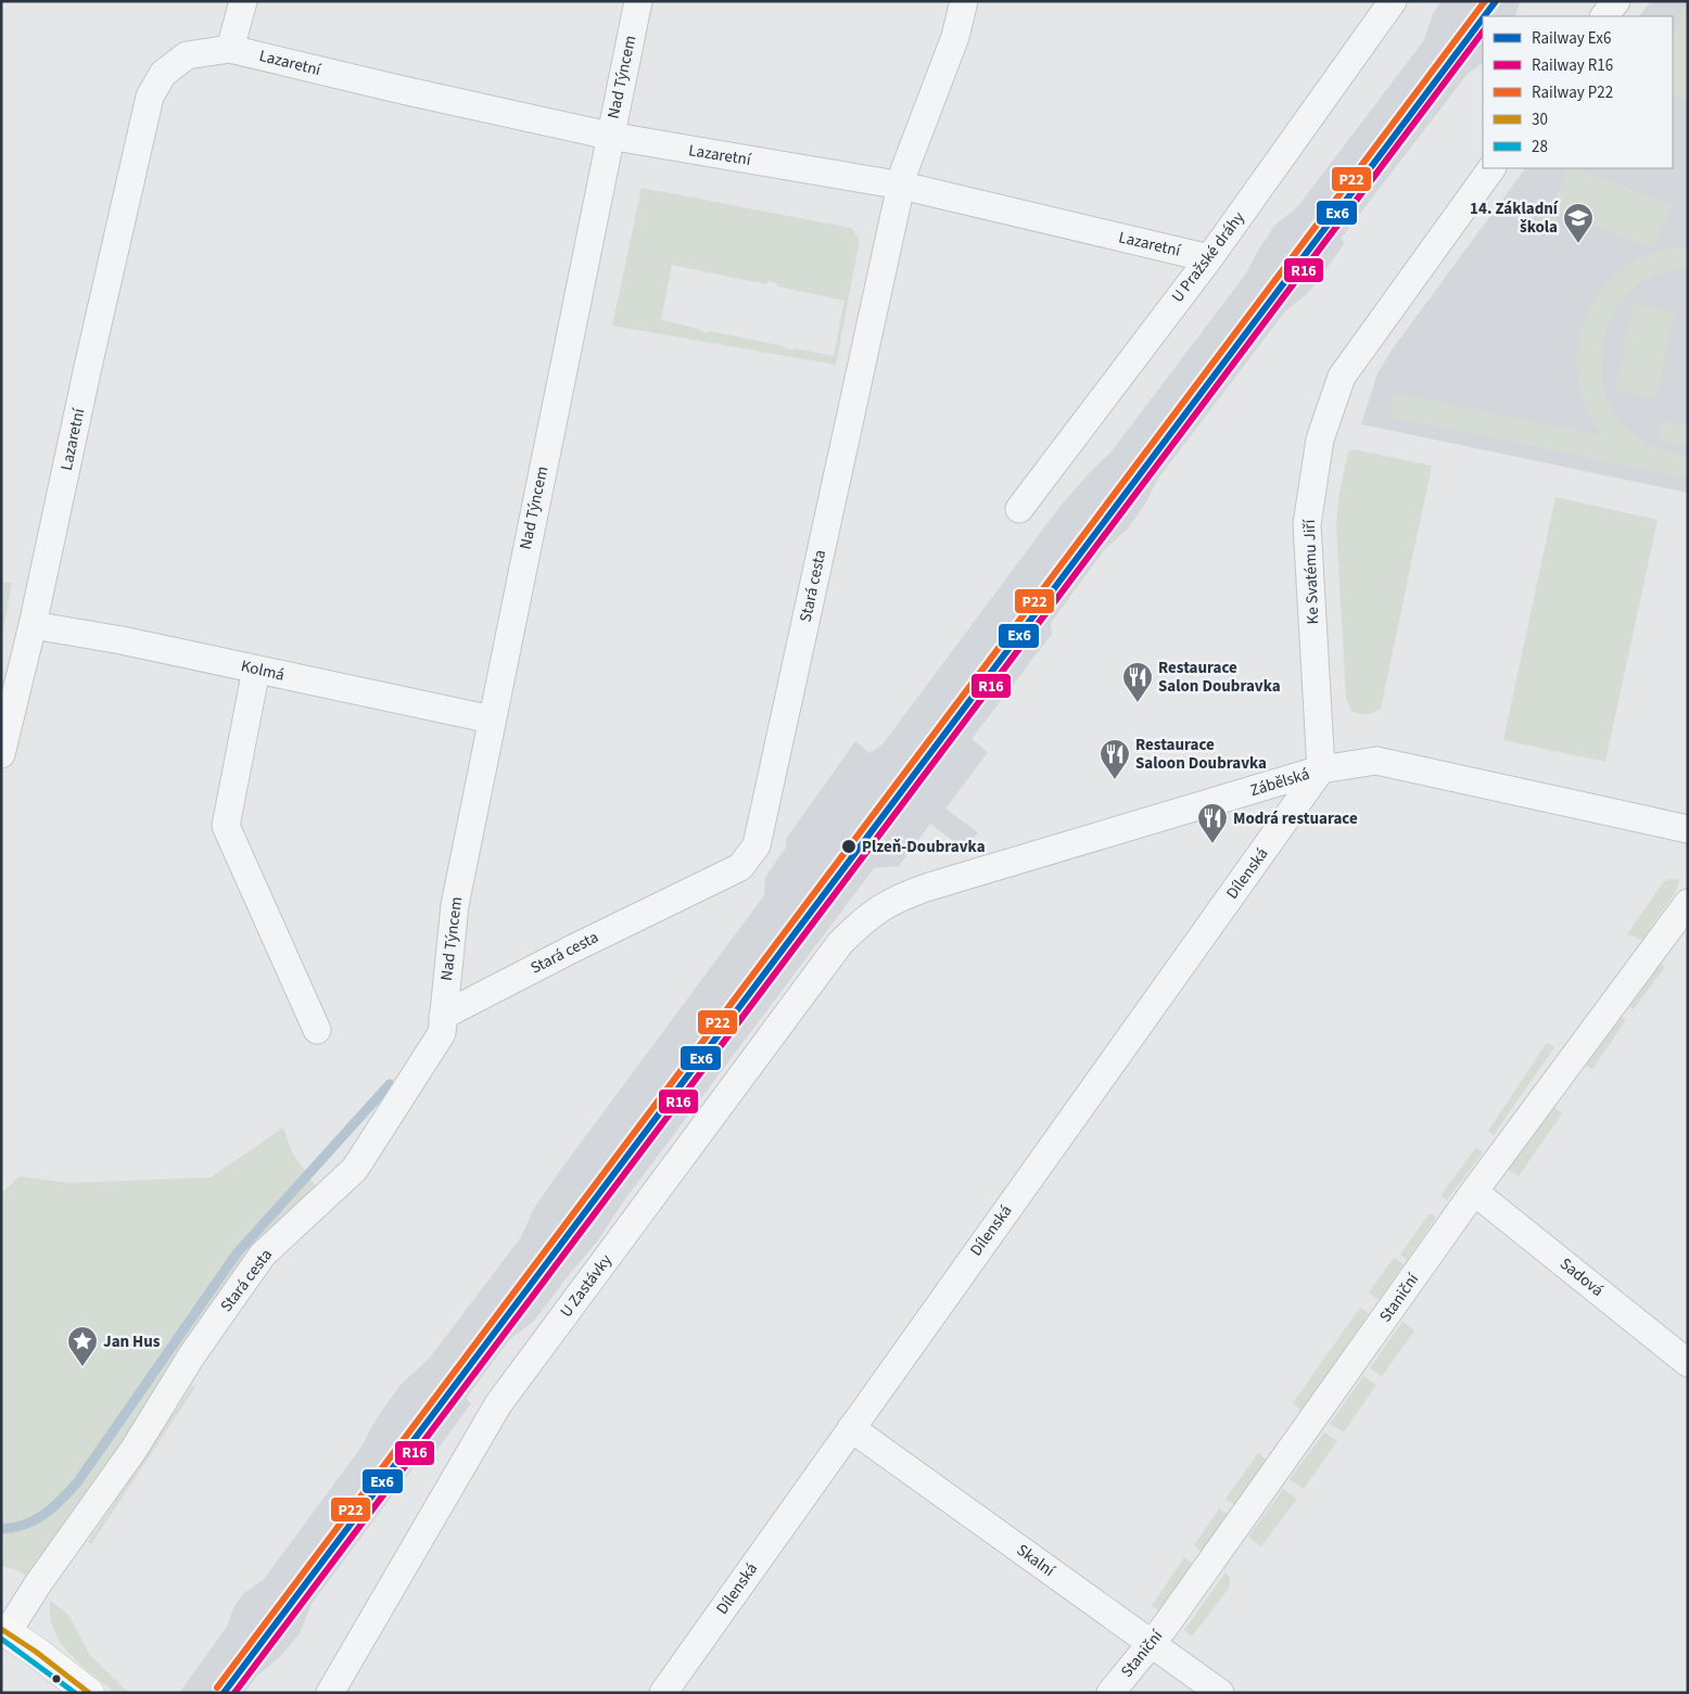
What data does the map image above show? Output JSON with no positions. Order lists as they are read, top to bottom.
{
  "streets": {
    "street": [
      "Lazaretní",
      "Nad Týncem",
      "U Pražské dráhy",
      "Ke Svatému Jiří",
      "Stará cesta",
      "Kolmá",
      "Zábělská",
      "Dílenská",
      "Sadová",
      "U Zastávky",
      "Staniční",
      "Skalní"
    ]
  },
  "crossings": [
    ["Lazaretní", "Nad Týncem"],
    ["Lazaretní", "U Pražské dráhy"],
    ["Lazaretní", "Stará cesta"],
    ["Lazaretní", "Kolmá"],
    ["Nad Týncem", "Stará cesta"],
    ["Nad Týncem", "Kolmá"],
    ["Ke Svatému Jiří", "Zábělská"],
    ["Ke Svatému Jiří", "Dílenská"],
    ["Zábělská", "Dílenská"],
    ["Zábělská", "U Zastávky"],
    ["Dílenská", "Skalní"],
    ["Sadová", "Staniční"],
    ["Staniční", "Skalní"]
  ],
  "places": {
    "school or university": ["14. Základní škola"],
    "restaurant": ["Restaurace Salon Doubravka", "Restaurace Saloon Doubravka", "Modrá restuarace"],
    "other": ["Plzeň-Doubravka"],
    "place": ["Jan Hus"]
  },
  "lines": [
    "rail line Ex6",
    "rail line P22",
    "rail line R16",
    "transit line 30",
    "transit line 28"
  ],
  "legend": [
    "Railway Ex6",
    "Railway R16",
    "Railway P22",
    "30",
    "28"
  ]
}
